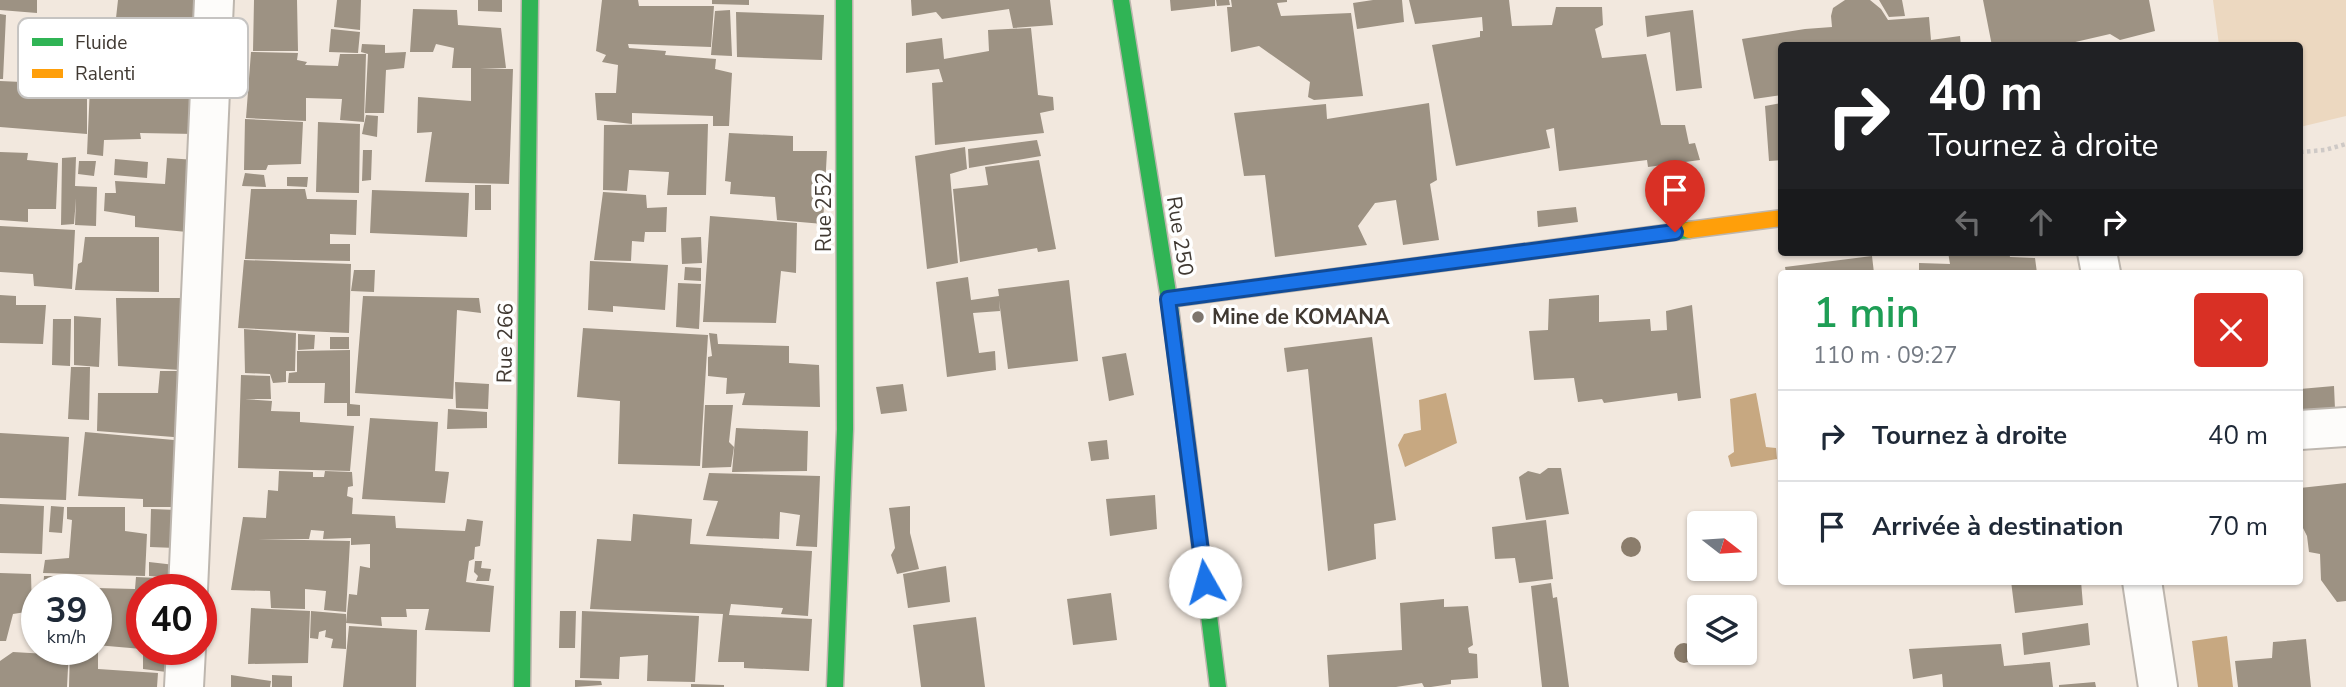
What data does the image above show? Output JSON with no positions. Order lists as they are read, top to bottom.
{
  "streets": {
    "street": ["Rue 252", "Rue 250", "Rue 266"]
  },
  "places": ["Mine de KOMANA"],
  "legend": ["Fluide", "Ralenti"],
  "north": "right",
  "page": {
    "turn": ["40 m", "Tournez à droite"],
    "heading": ["1 min", "110 m · 09:27"],
    "list": [
      {
        "name": "Tournez à droite",
        "value": "40 m"
      },
      {
        "name": "Arrivée à destination",
        "value": "70 m"
      }
    ],
    "speed": "39 km/h",
    "limit": "40"
  }
}
